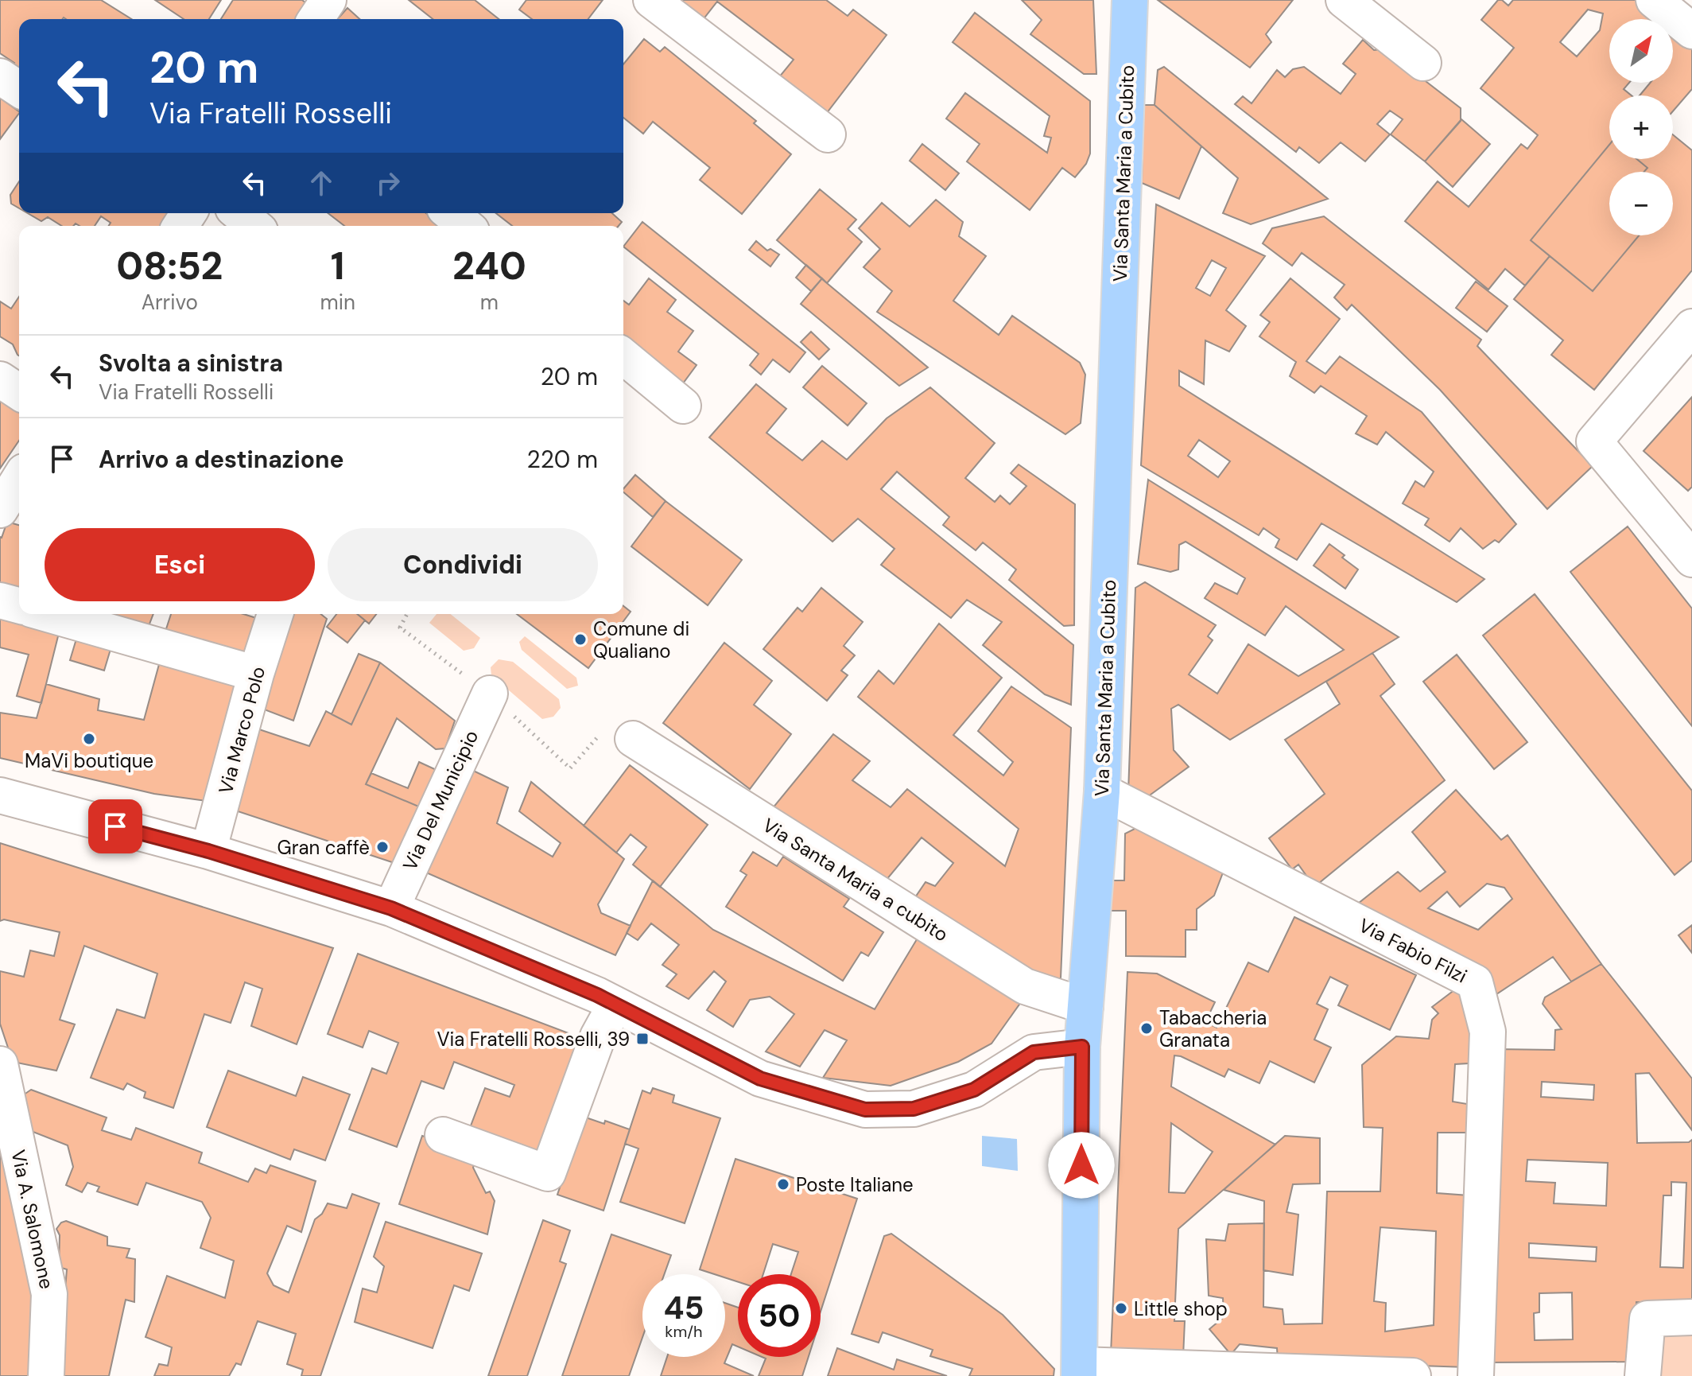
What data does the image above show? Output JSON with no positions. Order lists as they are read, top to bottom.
{
  "streets": {
    "main road": ["Via Santa Maria a Cubito"],
    "street": [
      "Via Marco Polo",
      "Via Del Municipio",
      "Via Santa Maria a cubito",
      "Via Fabio Filzi",
      "Via A. Salomone"
    ]
  },
  "crossings": [
    ["Via Santa Maria a Cubito", "Via Santa Maria a cubito"],
    ["Via Santa Maria a Cubito", "Via Fabio Filzi"]
  ],
  "places": {
    "other": [
      "Comune di Qualiano",
      "MaVi boutique",
      "Gran caffè",
      "Tabaccheria Granata",
      "Poste Italiane",
      "Little shop"
    ],
    "transit": ["Via Fratelli Rosselli, 39"]
  },
  "north": "top right",
  "page": {
    "map_buttons": ["+", "−"],
    "turn": ["20 m", "Via Fratelli Rosselli"],
    "eta": [
      "08:52",
      "Arrivo",
      "1",
      "min",
      "240",
      "m"
    ],
    "list": [
      {
        "name": "Svolta a sinistra",
        "note": "Via Fratelli Rosselli",
        "value": "20 m"
      },
      {
        "name": "Arrivo a destinazione",
        "value": "220 m"
      }
    ],
    "buttons": ["Esci", "Condividi"],
    "speed": "45 km/h",
    "limit": "50"
  }
}
